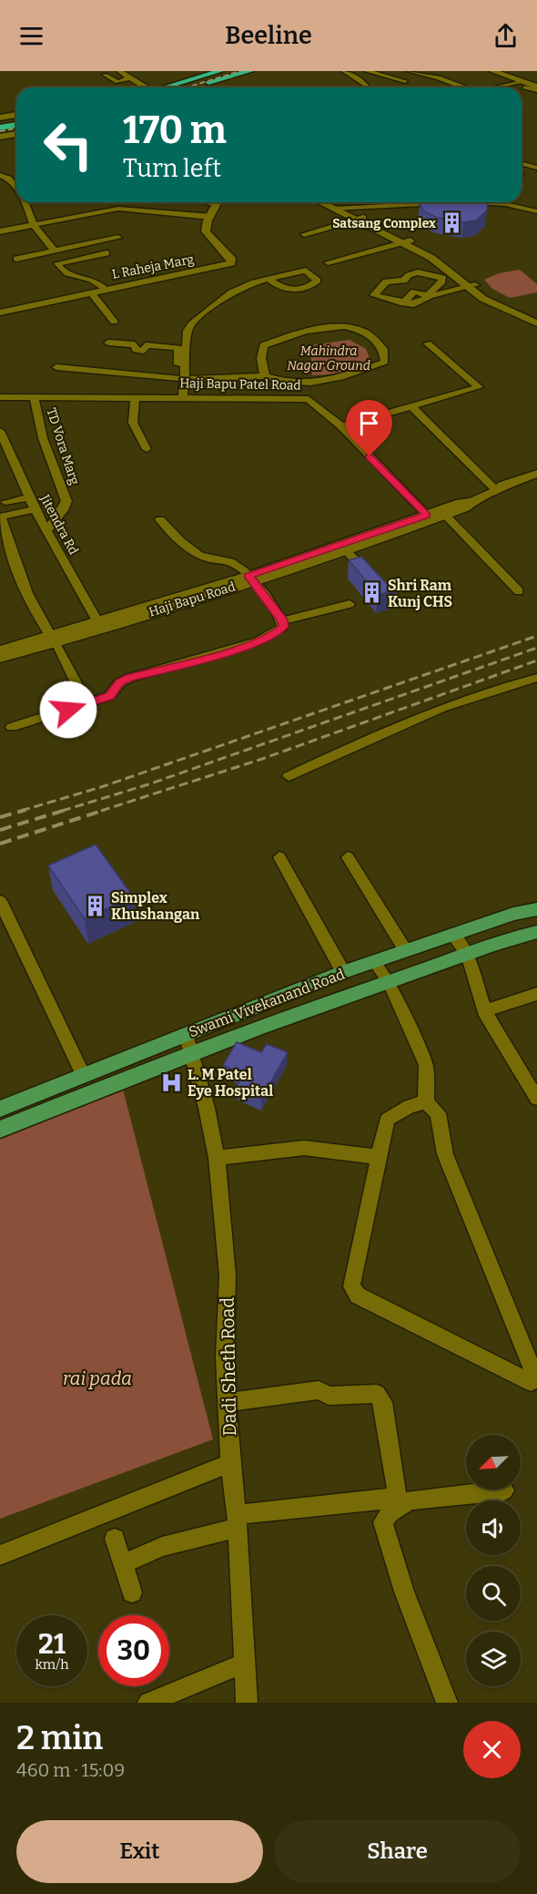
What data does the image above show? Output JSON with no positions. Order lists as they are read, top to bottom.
{
  "streets": {
    "main road": ["Swami Vivekanand Road"],
    "street": [
      "L Raheja Marg",
      "Haji Bapu Patel Road",
      "TD Vora Marg",
      "Jitendra Rd",
      "Haji Bapu Road",
      "Dadi Sheth Road"
    ]
  },
  "crossings": [
    ["Haji Bapu Patel Road", "TD Vora Marg"],
    ["Haji Bapu Patel Road", "Haji Bapu Road"],
    ["TD Vora Marg", "Jitendra Rd"],
    ["Jitendra Rd", "Haji Bapu Road"],
    ["Swami Vivekanand Road", "Dadi Sheth Road"]
  ],
  "parks": ["Mahindra Nagar Ground", "rai pada"],
  "places": {
    "building": ["Satsang Complex", "Shri Ram Kunj CHS", "Simplex Khushangan"],
    "hospital": ["L. M Patel Eye Hospital"]
  },
  "north": "bottom left",
  "page": {
    "header": "Beeline",
    "turn": ["170 m", "Turn left"],
    "speed": "21 km/h",
    "limit": "30",
    "heading": ["2 min", "460 m · 15:09"],
    "buttons": ["Exit", "Share"]
  }
}
